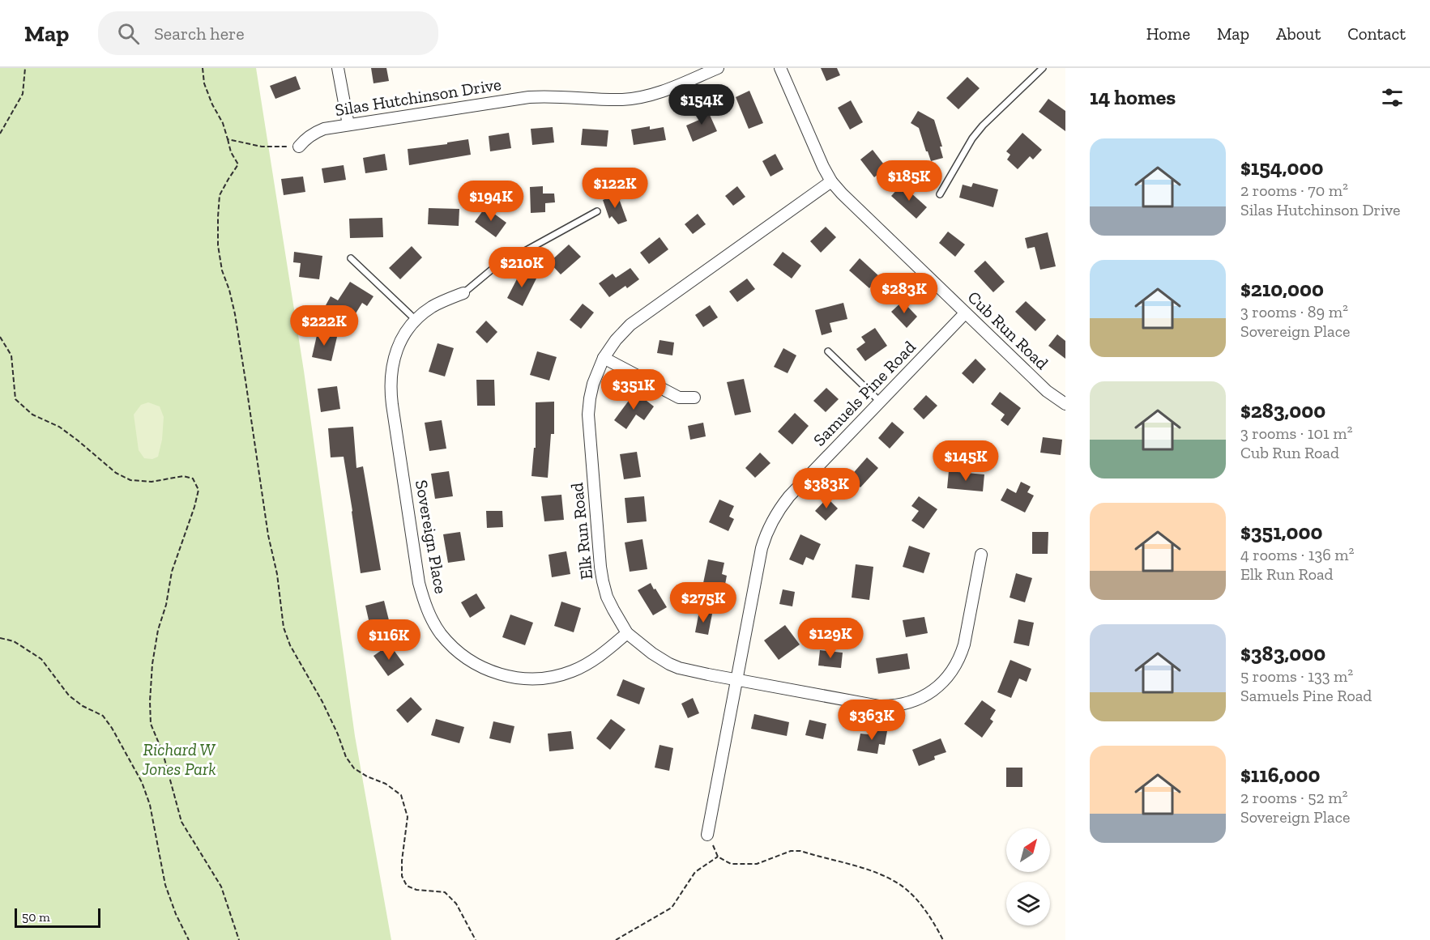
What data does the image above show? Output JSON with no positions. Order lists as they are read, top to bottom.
{
  "streets": {
    "street": [
      "Silas Hutchinson Drive",
      "Cub Run Road",
      "Samuels Pine Road",
      "Elk Run Road",
      "Sovereign Place"
    ]
  },
  "crossings": [
    ["Cub Run Road", "Samuels Pine Road"],
    ["Cub Run Road", "Elk Run Road"],
    ["Samuels Pine Road", "Elk Run Road"],
    ["Elk Run Road", "Sovereign Place"]
  ],
  "parks": ["Richard W Jones Park"],
  "scale_bar": "50 m",
  "north": "top right",
  "page": {
    "header": "Map",
    "search": "Search here",
    "nav": [
      "Home",
      "Map",
      "About",
      "Contact"
    ],
    "heading": "14 homes",
    "price": [
      "$154K",
      "$185K",
      "$122K",
      "$194K",
      "$210K",
      "$283K",
      "$222K",
      "$351K",
      "$145K",
      "$383K",
      "$275K",
      "$129K",
      "$116K",
      "$363K"
    ],
    "list": [
      {
        "name": "$154,000",
        "note": "2 rooms · 70 m² · Silas Hutchinson Drive"
      },
      {
        "name": "$210,000",
        "note": "3 rooms · 89 m² · Sovereign Place"
      },
      {
        "name": "$283,000",
        "note": "3 rooms · 101 m² · Cub Run Road"
      },
      {
        "name": "$351,000",
        "note": "4 rooms · 136 m² · Elk Run Road"
      },
      {
        "name": "$383,000",
        "note": "5 rooms · 133 m² · Samuels Pine Road"
      },
      {
        "name": "$116,000",
        "note": "2 rooms · 52 m² · Sovereign Place"
      }
    ],
    "scale": "50 m"
  }
}
